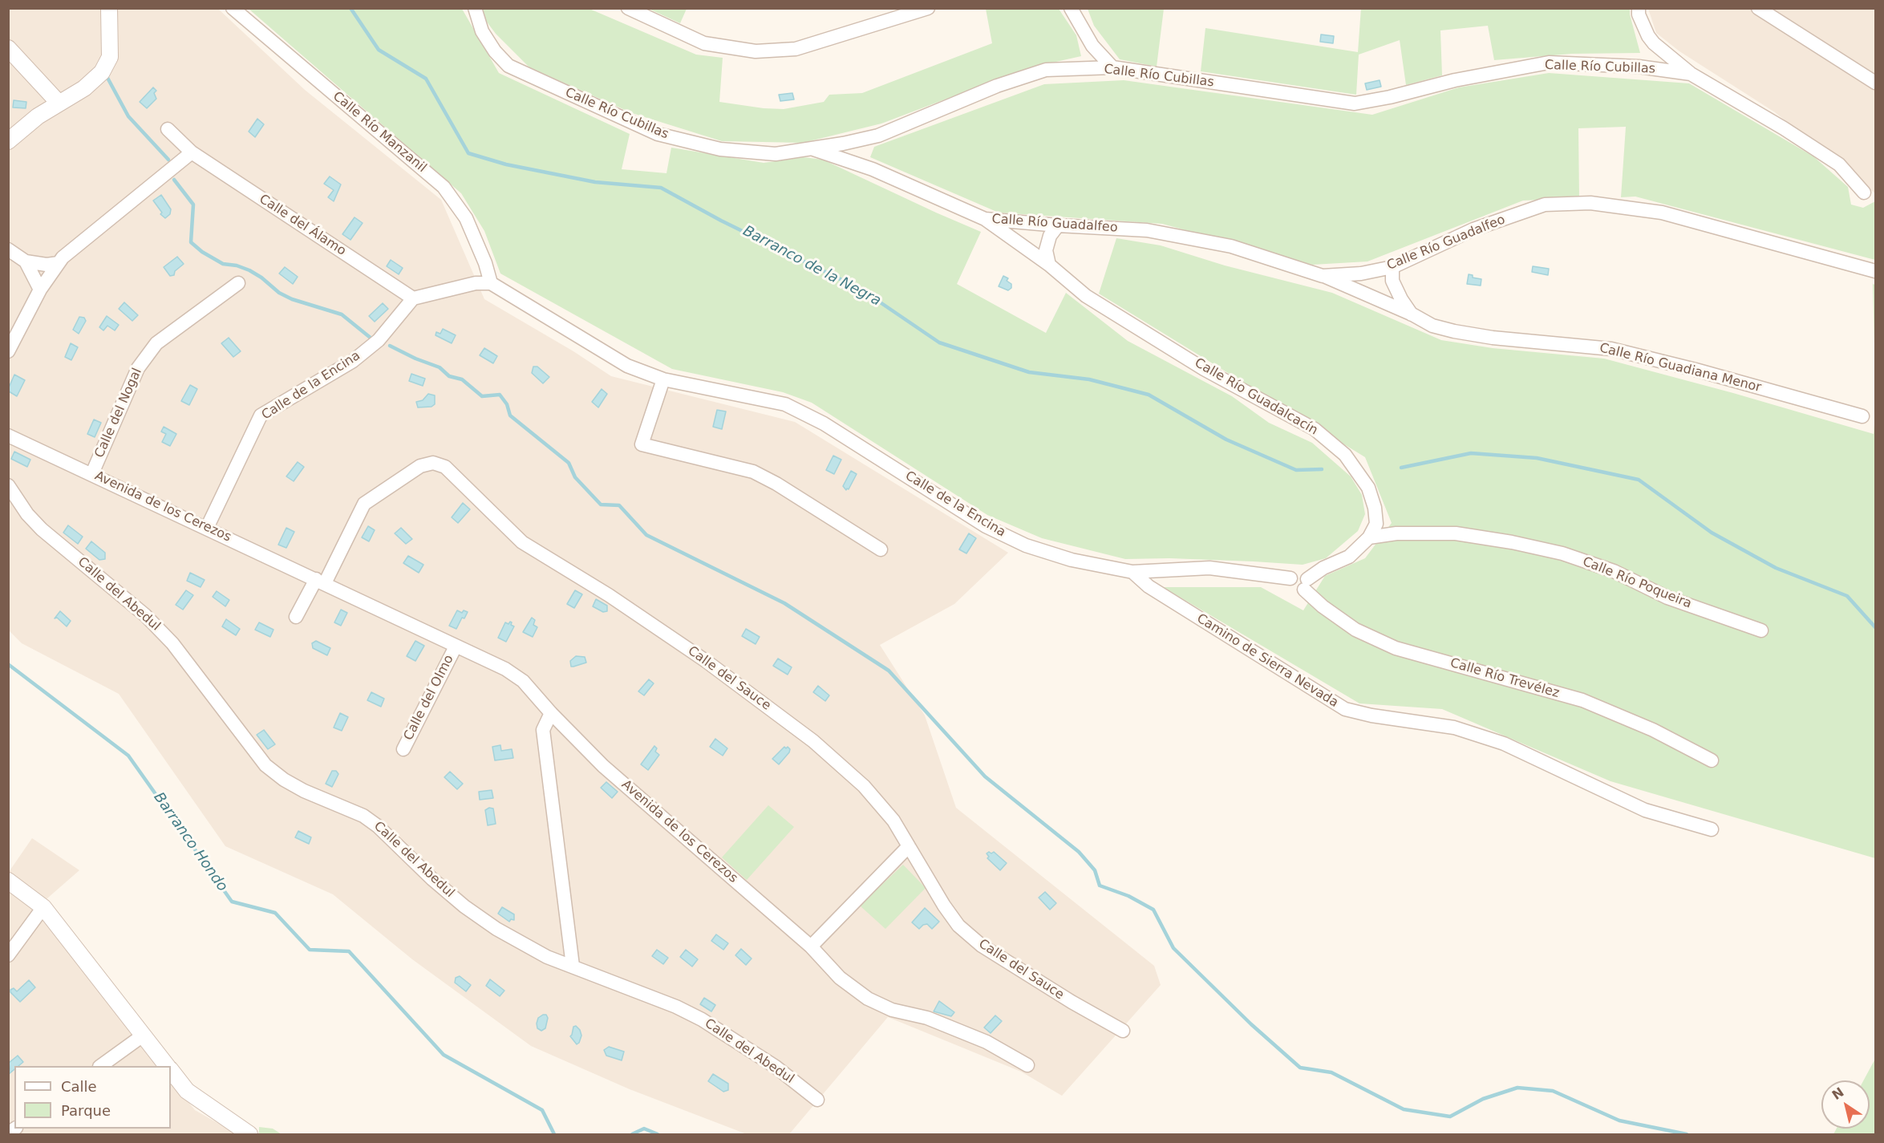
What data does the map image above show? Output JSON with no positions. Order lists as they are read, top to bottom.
{
  "streets": {
    "street": [
      "Calle Río Cubillas",
      "Calle Río Manzanil",
      "Calle Río Guadalfeo",
      "Calle del Álamo",
      "Calle Río Guadiana Menor",
      "Calle de la Encina",
      "Calle Río Guadalcacín",
      "Calle del Nogal",
      "Avenida de los Cerezos",
      "Calle Río Poqueira",
      "Calle del Abedul",
      "Camino de Sierra Nevada",
      "Calle del Sauce",
      "Calle Río Trevélez",
      "Calle del Olmo"
    ]
  },
  "crossings": [
    ["Calle Río Cubillas", "Calle Río Guadalcacín"],
    ["Calle Río Manzanil", "Calle de la Encina"],
    ["Calle Río Guadalfeo", "Calle Río Guadiana Menor"],
    ["Calle Río Guadalfeo", "Calle Río Guadalcacín"],
    ["Calle del Álamo", "Calle de la Encina"],
    ["Calle de la Encina", "Avenida de los Cerezos"],
    ["Calle de la Encina", "Camino de Sierra Nevada"],
    ["Calle de la Encina", "Calle Río Trevélez"],
    ["Calle Río Guadalcacín", "Calle Río Poqueira"],
    ["Calle del Nogal", "Avenida de los Cerezos"],
    ["Avenida de los Cerezos", "Calle del Sauce"],
    ["Avenida de los Cerezos", "Calle del Olmo"]
  ],
  "water": ["Barranco de la Negra", "Barranco Hondo"],
  "legend": ["Calle", "Parque"],
  "north": "top left"
}
